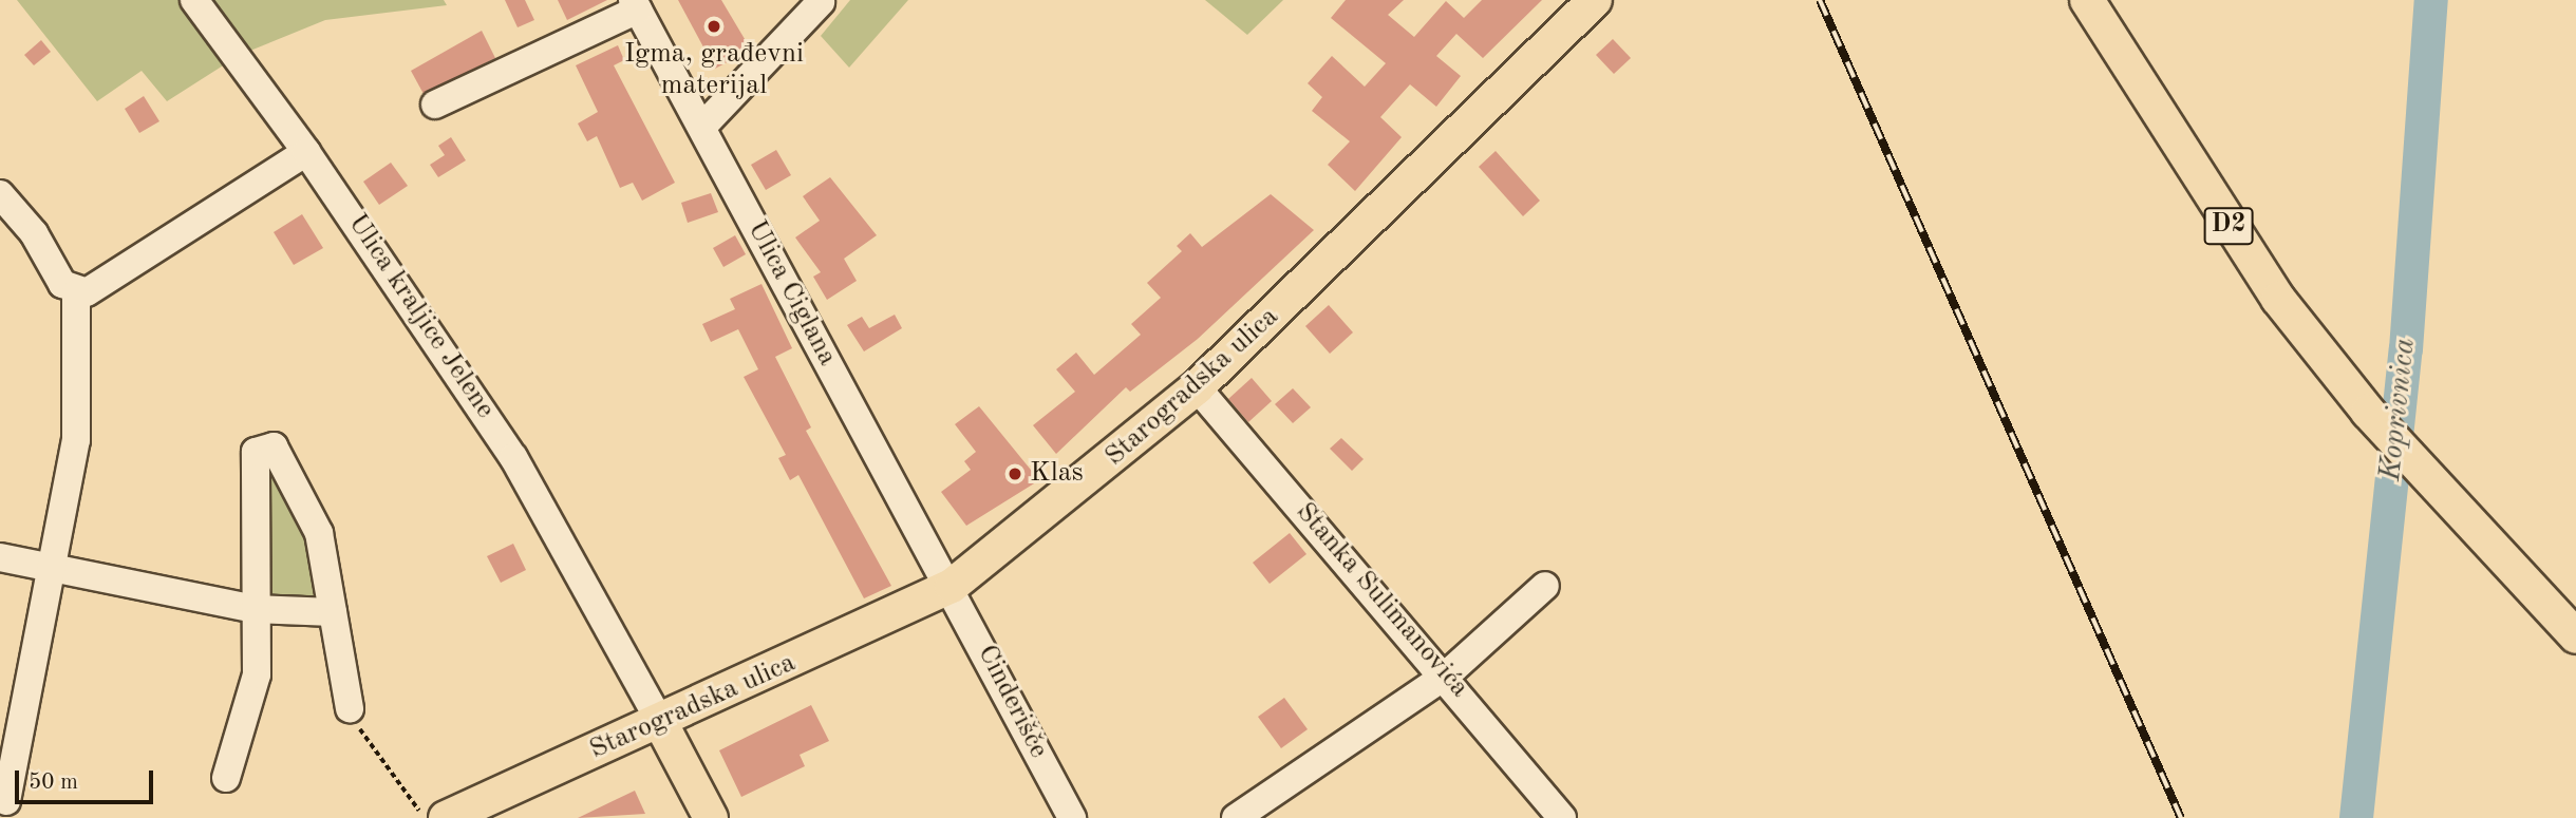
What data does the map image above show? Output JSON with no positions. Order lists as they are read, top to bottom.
{
  "streets": {
    "main road": ["D2", "Starogradska ulica"],
    "street": [
      "Ulica Ciglana",
      "Ulica kraljice Jelene",
      "Stanka Sulimanovića",
      "Cinderišče"
    ]
  },
  "crossings": [
    ["Ulica Ciglana", "Starogradska ulica"],
    ["Ulica Ciglana", "Cinderišče"],
    ["Ulica kraljice Jelene", "Starogradska ulica"],
    ["Starogradska ulica", "Stanka Sulimanovića"],
    ["Starogradska ulica", "Cinderišče"]
  ],
  "water": ["Koprivnica"],
  "places": ["Igma, građevni materijal", "Klas"],
  "scale_bar": "50 m"
}
